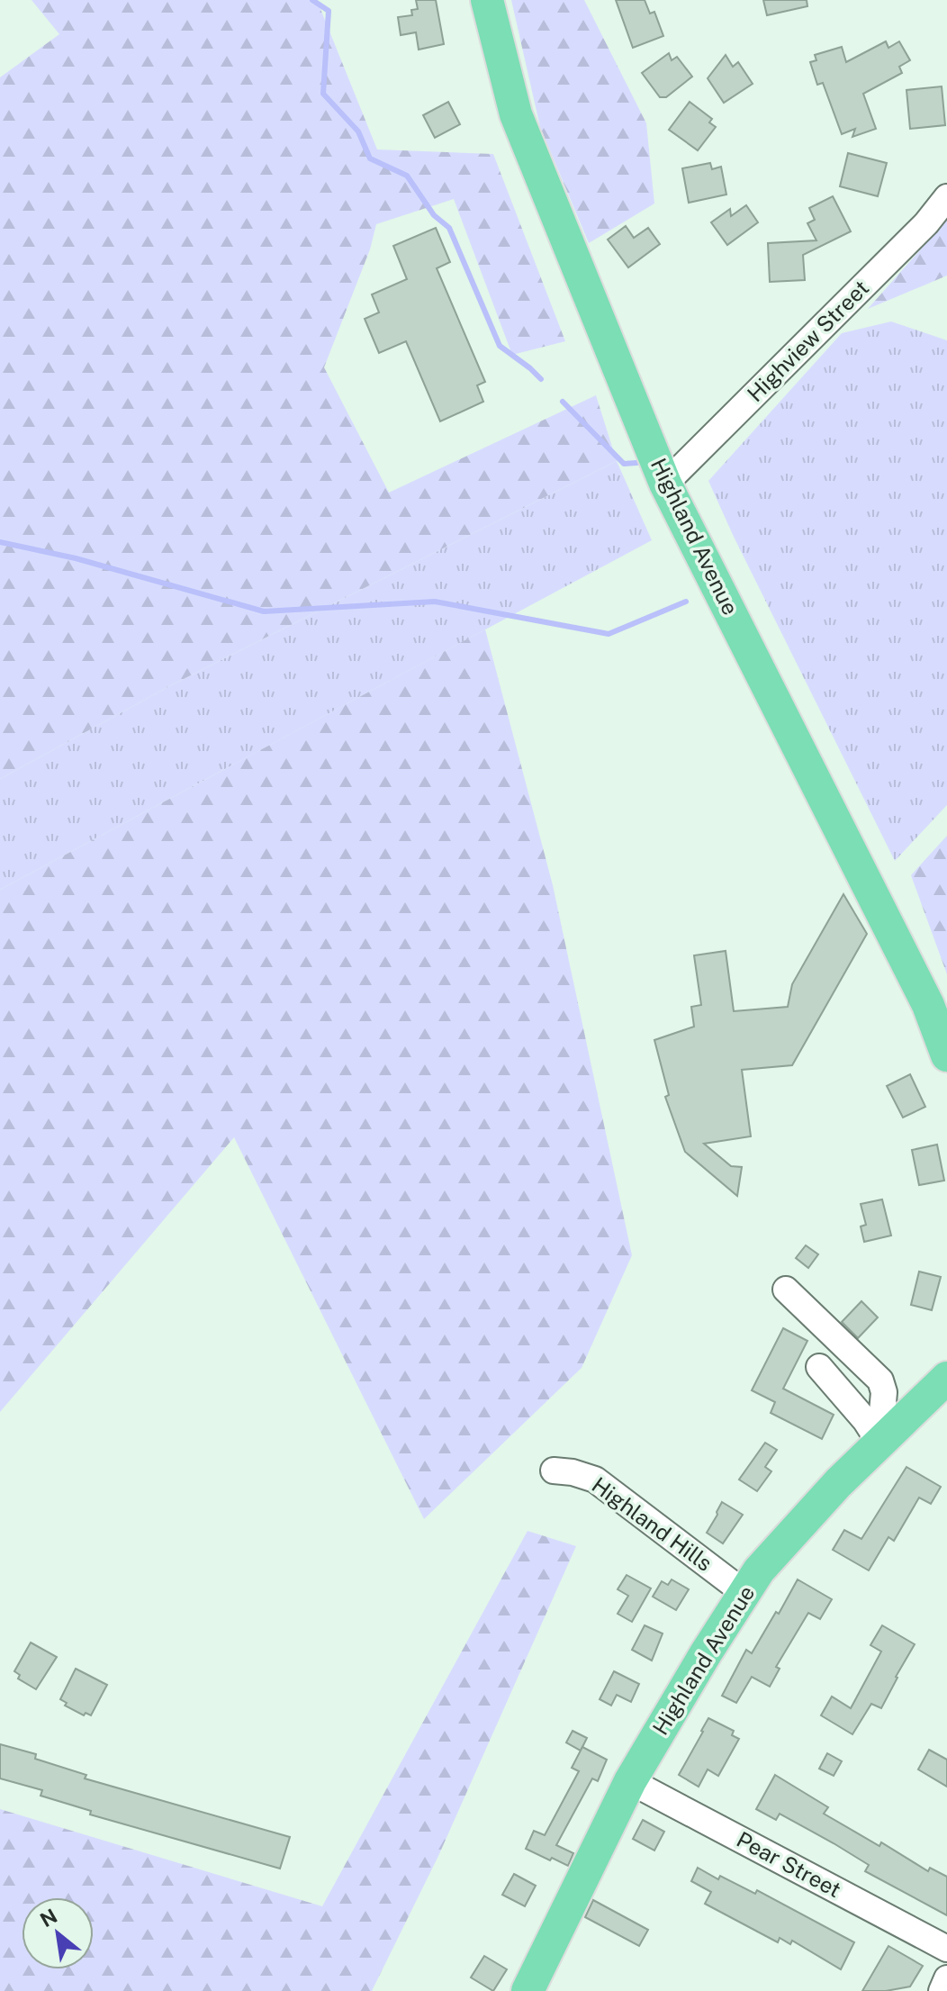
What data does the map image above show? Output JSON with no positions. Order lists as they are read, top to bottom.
{
  "streets": {
    "main road": ["Highland Avenue"],
    "street": ["Highview Street", "Highland Hills", "Pear Street"]
  },
  "crossings": [
    ["Highview Street", "Highland Avenue"],
    ["Highland Avenue", "Highland Hills"],
    ["Highland Avenue", "Pear Street"]
  ],
  "north": "top left"
}
